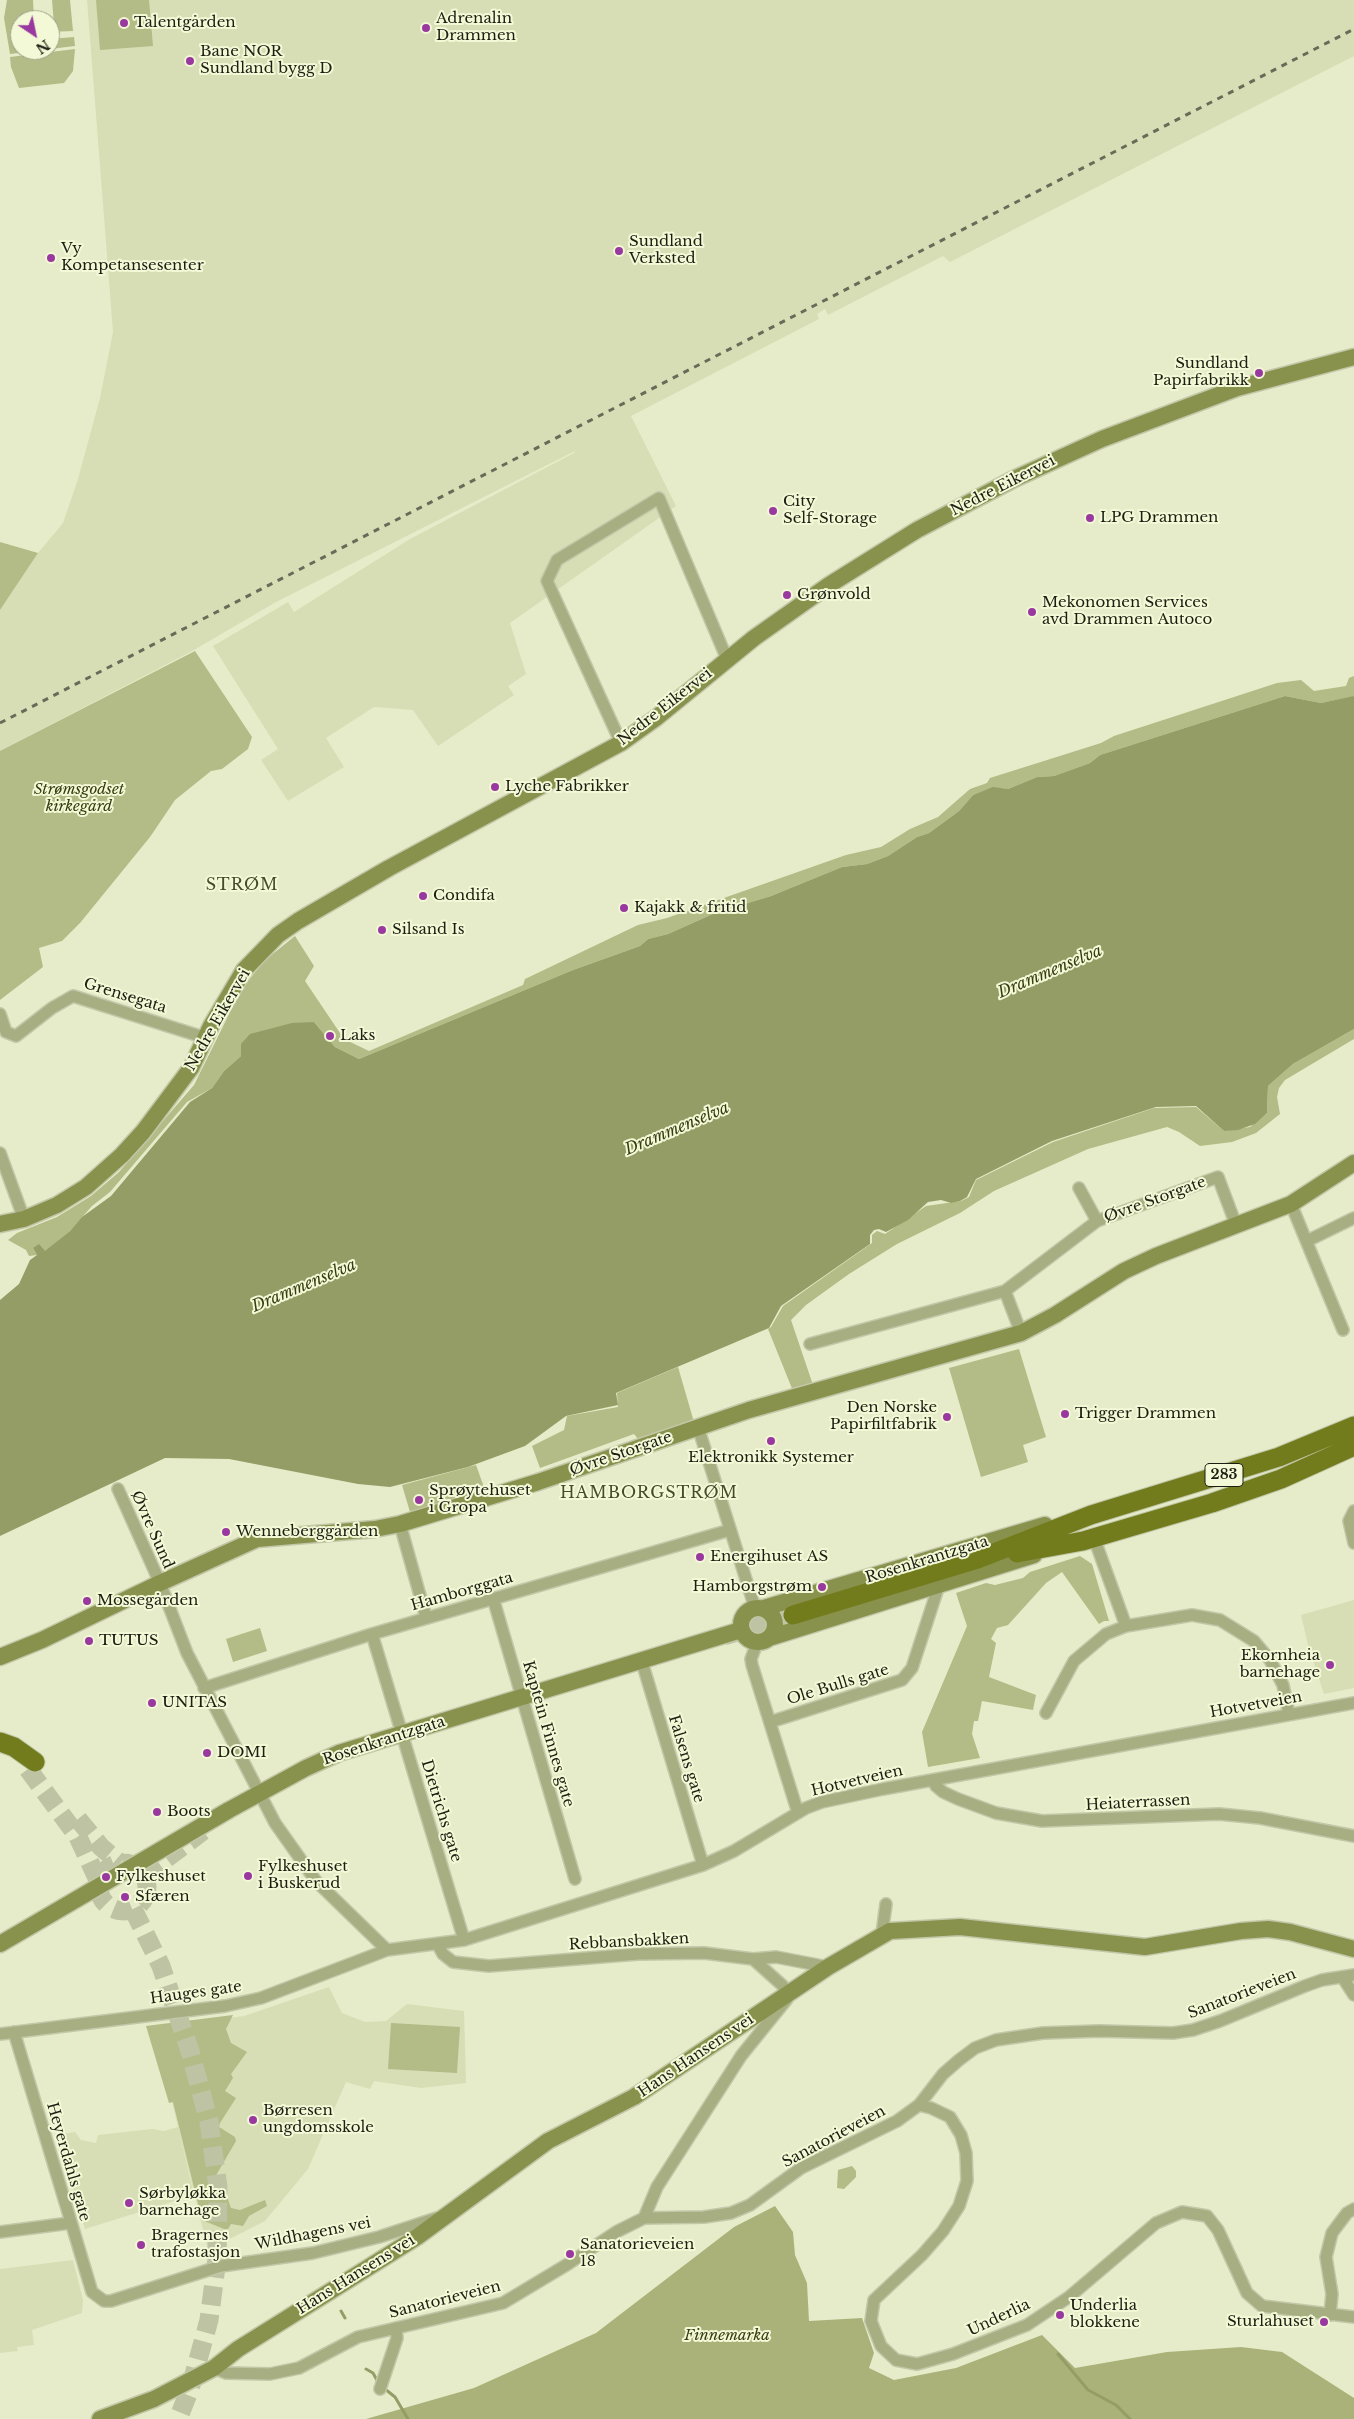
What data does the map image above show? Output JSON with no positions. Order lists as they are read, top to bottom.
{
  "streets": {
    "main road": [
      "Nedre Eikervei",
      "Øvre Storgate",
      "283",
      "Rosenkrantzgata",
      "Hans Hansens vei"
    ],
    "street": [
      "Grensegata",
      "Øvre Sund",
      "Hamborggata",
      "Ole Bulls gate",
      "Hotvetveien",
      "Kaptein Finnes gate",
      "Falsens gate",
      "Heiaterrassen",
      "Dietrichs gate",
      "Rebbansbakken",
      "Hauges gate",
      "Sanatorieveien",
      "Heyerdahls gate",
      "Wildhagens vei",
      "Underlia"
    ]
  },
  "crossings": [
    ["Nedre Eikervei", "Grensegata"],
    ["Øvre Storgate", "Øvre Sund"],
    ["Øvre Sund", "Rosenkrantzgata"],
    ["Øvre Sund", "Hamborggata"],
    ["Øvre Sund", "Hotvetveien"],
    ["Øvre Sund", "Hauges gate"],
    ["Rosenkrantzgata", "Ole Bulls gate"],
    ["Rosenkrantzgata", "Kaptein Finnes gate"],
    ["Rosenkrantzgata", "Falsens gate"],
    ["Rosenkrantzgata", "Dietrichs gate"],
    ["Hamborggata", "Kaptein Finnes gate"],
    ["Hamborggata", "Dietrichs gate"],
    ["Hotvetveien", "Falsens gate"],
    ["Hotvetveien", "Heiaterrassen"],
    ["Hotvetveien", "Dietrichs gate"],
    ["Hotvetveien", "Rebbansbakken"],
    ["Hotvetveien", "Hauges gate"],
    ["Rebbansbakken", "Hans Hansens vei"],
    ["Hauges gate", "Heyerdahls gate"],
    ["Sanatorieveien", "Hans Hansens vei"],
    ["Sanatorieveien", "Underlia"],
    ["Hans Hansens vei", "Wildhagens vei"],
    ["Heyerdahls gate", "Wildhagens vei"]
  ],
  "districts": ["STRØM", "HAMBORGSTRØM"],
  "water": ["Drammenselva"],
  "parks": ["Strømsgodset kirkegård", "Finnemarka"],
  "places": [
    "Talentgården",
    "Adrenalin Drammen",
    "Bane NOR Sundland bygg D",
    "Sundland Verksted",
    "Vy Kompetansesenter",
    "Sundland Papirfabrikk",
    "City Self-Storage",
    "LPG Drammen",
    "Grønvold",
    "Mekonomen Services avd Drammen Autoco",
    "Lyche Fabrikker",
    "Condifa",
    "Kajakk & fritid",
    "Silsand Is",
    "Laks",
    "Trigger Drammen",
    "Den Norske Papirfiltfabrik",
    "Elektronikk Systemer",
    "Sprøytehuset i Gropa",
    "Wenneberggården",
    "Energihuset AS",
    "Hamborgstrøm",
    "Mossegården",
    "TUTUS",
    "Ekornheia barnehage",
    "UNITAS",
    "DOMI",
    "Boots",
    "Fylkeshuset i Buskerud",
    "Fylkeshuset",
    "Sfæren",
    "Børresen ungdomsskole",
    "Sørbyløkka barnehage",
    "Bragernes trafostasjon",
    "Sanatorieveien 18",
    "Underlia blokkene",
    "Sturlahuset"
  ],
  "north": "bottom right"
}
